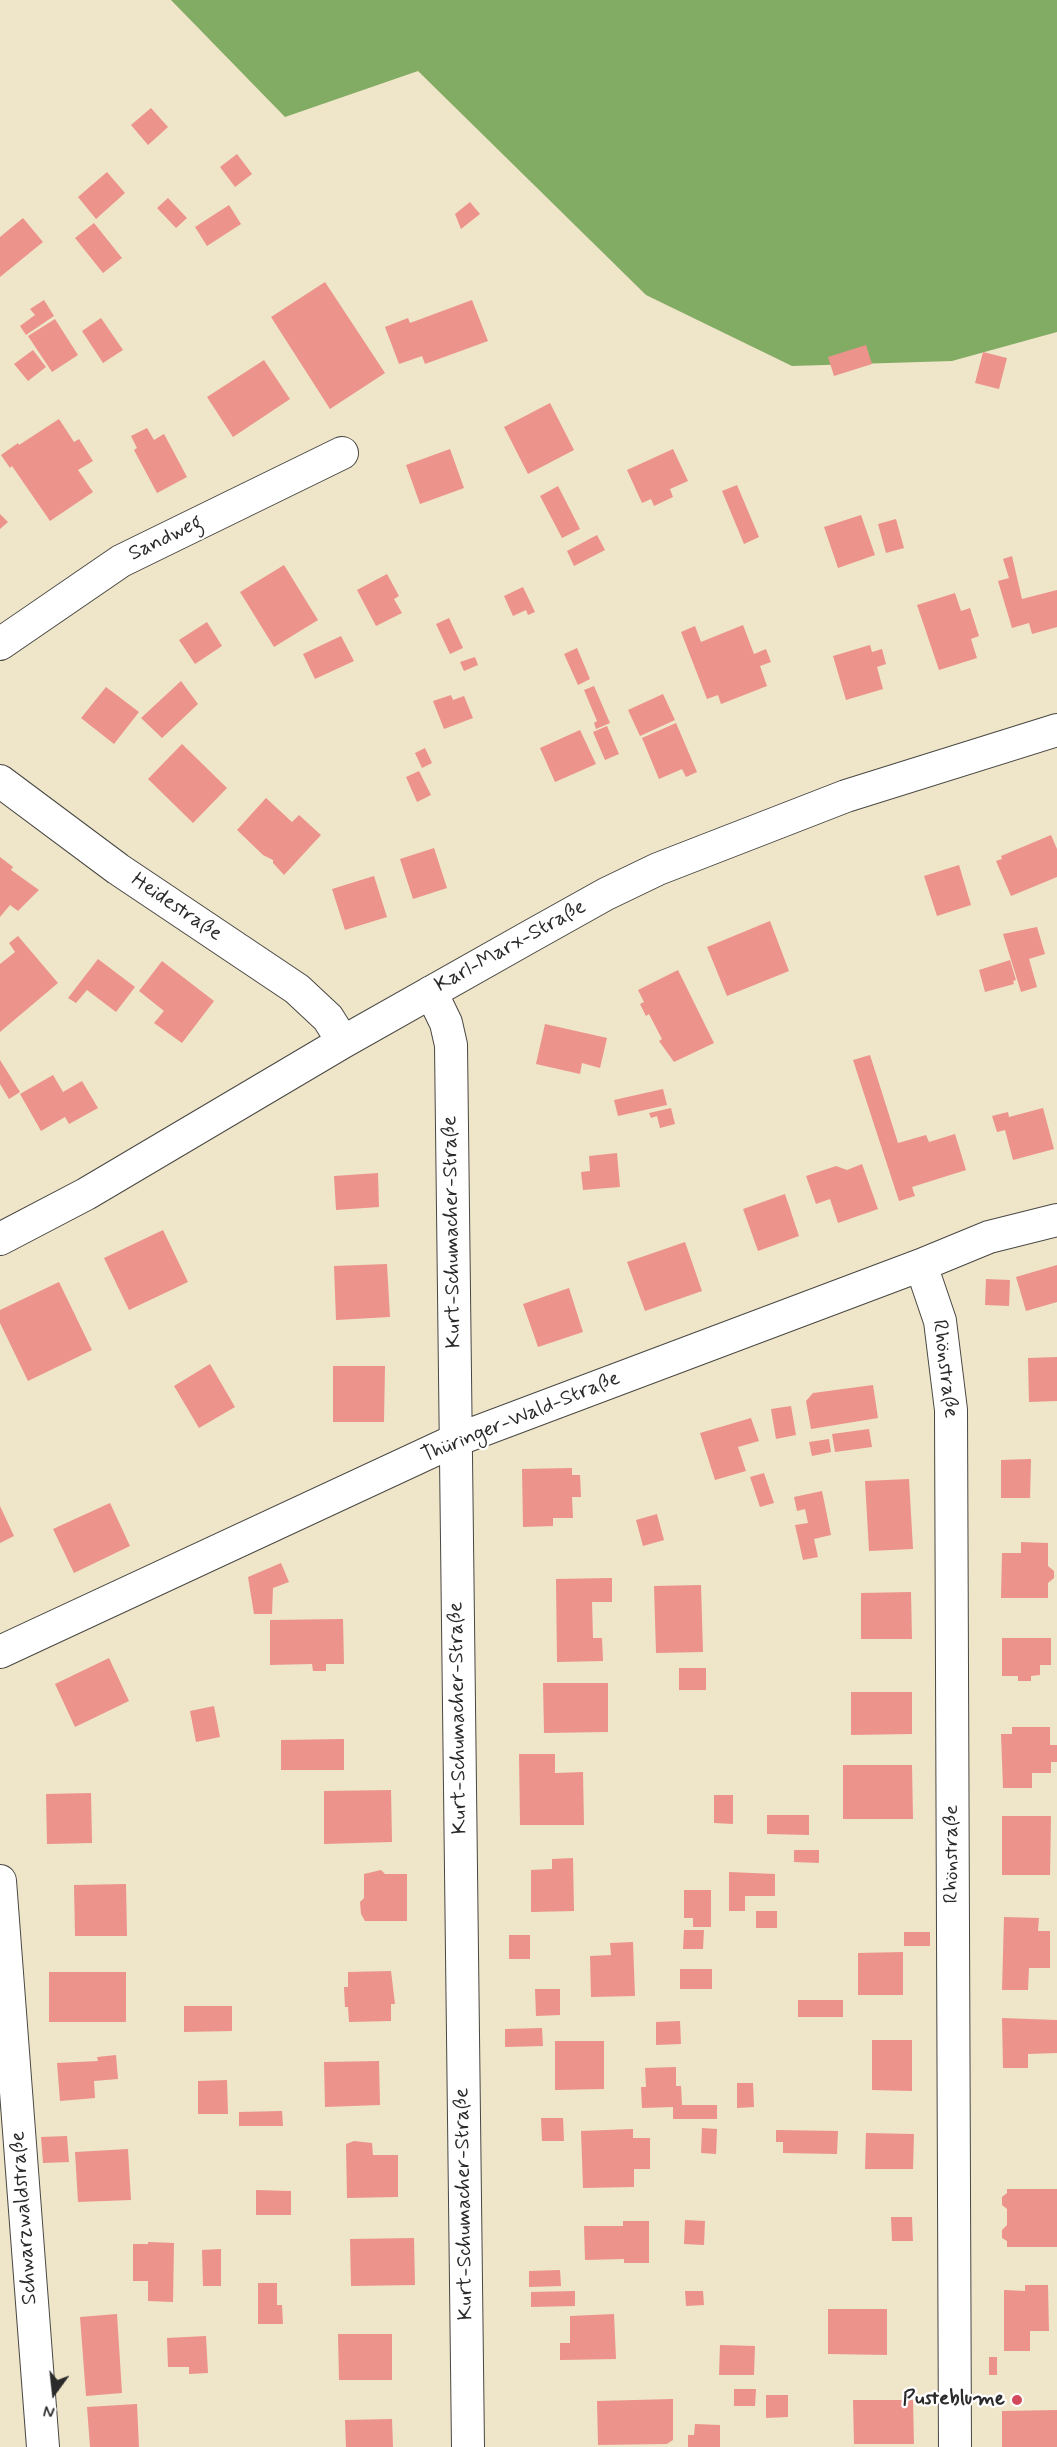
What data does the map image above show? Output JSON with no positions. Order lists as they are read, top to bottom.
{
  "streets": {
    "street": [
      "Sandweg",
      "Heidestraße",
      "Karl-Marx-Straße",
      "Kurt-Schumacher-Straße",
      "Rhönstraße",
      "Thüringer-Wald-Straße",
      "Schwarzwaldstraße"
    ]
  },
  "crossings": [
    ["Heidestraße", "Karl-Marx-Straße"],
    ["Karl-Marx-Straße", "Kurt-Schumacher-Straße"],
    ["Kurt-Schumacher-Straße", "Thüringer-Wald-Straße"],
    ["Rhönstraße", "Thüringer-Wald-Straße"]
  ],
  "places": ["Pusteblume"],
  "north": "bottom"
}
